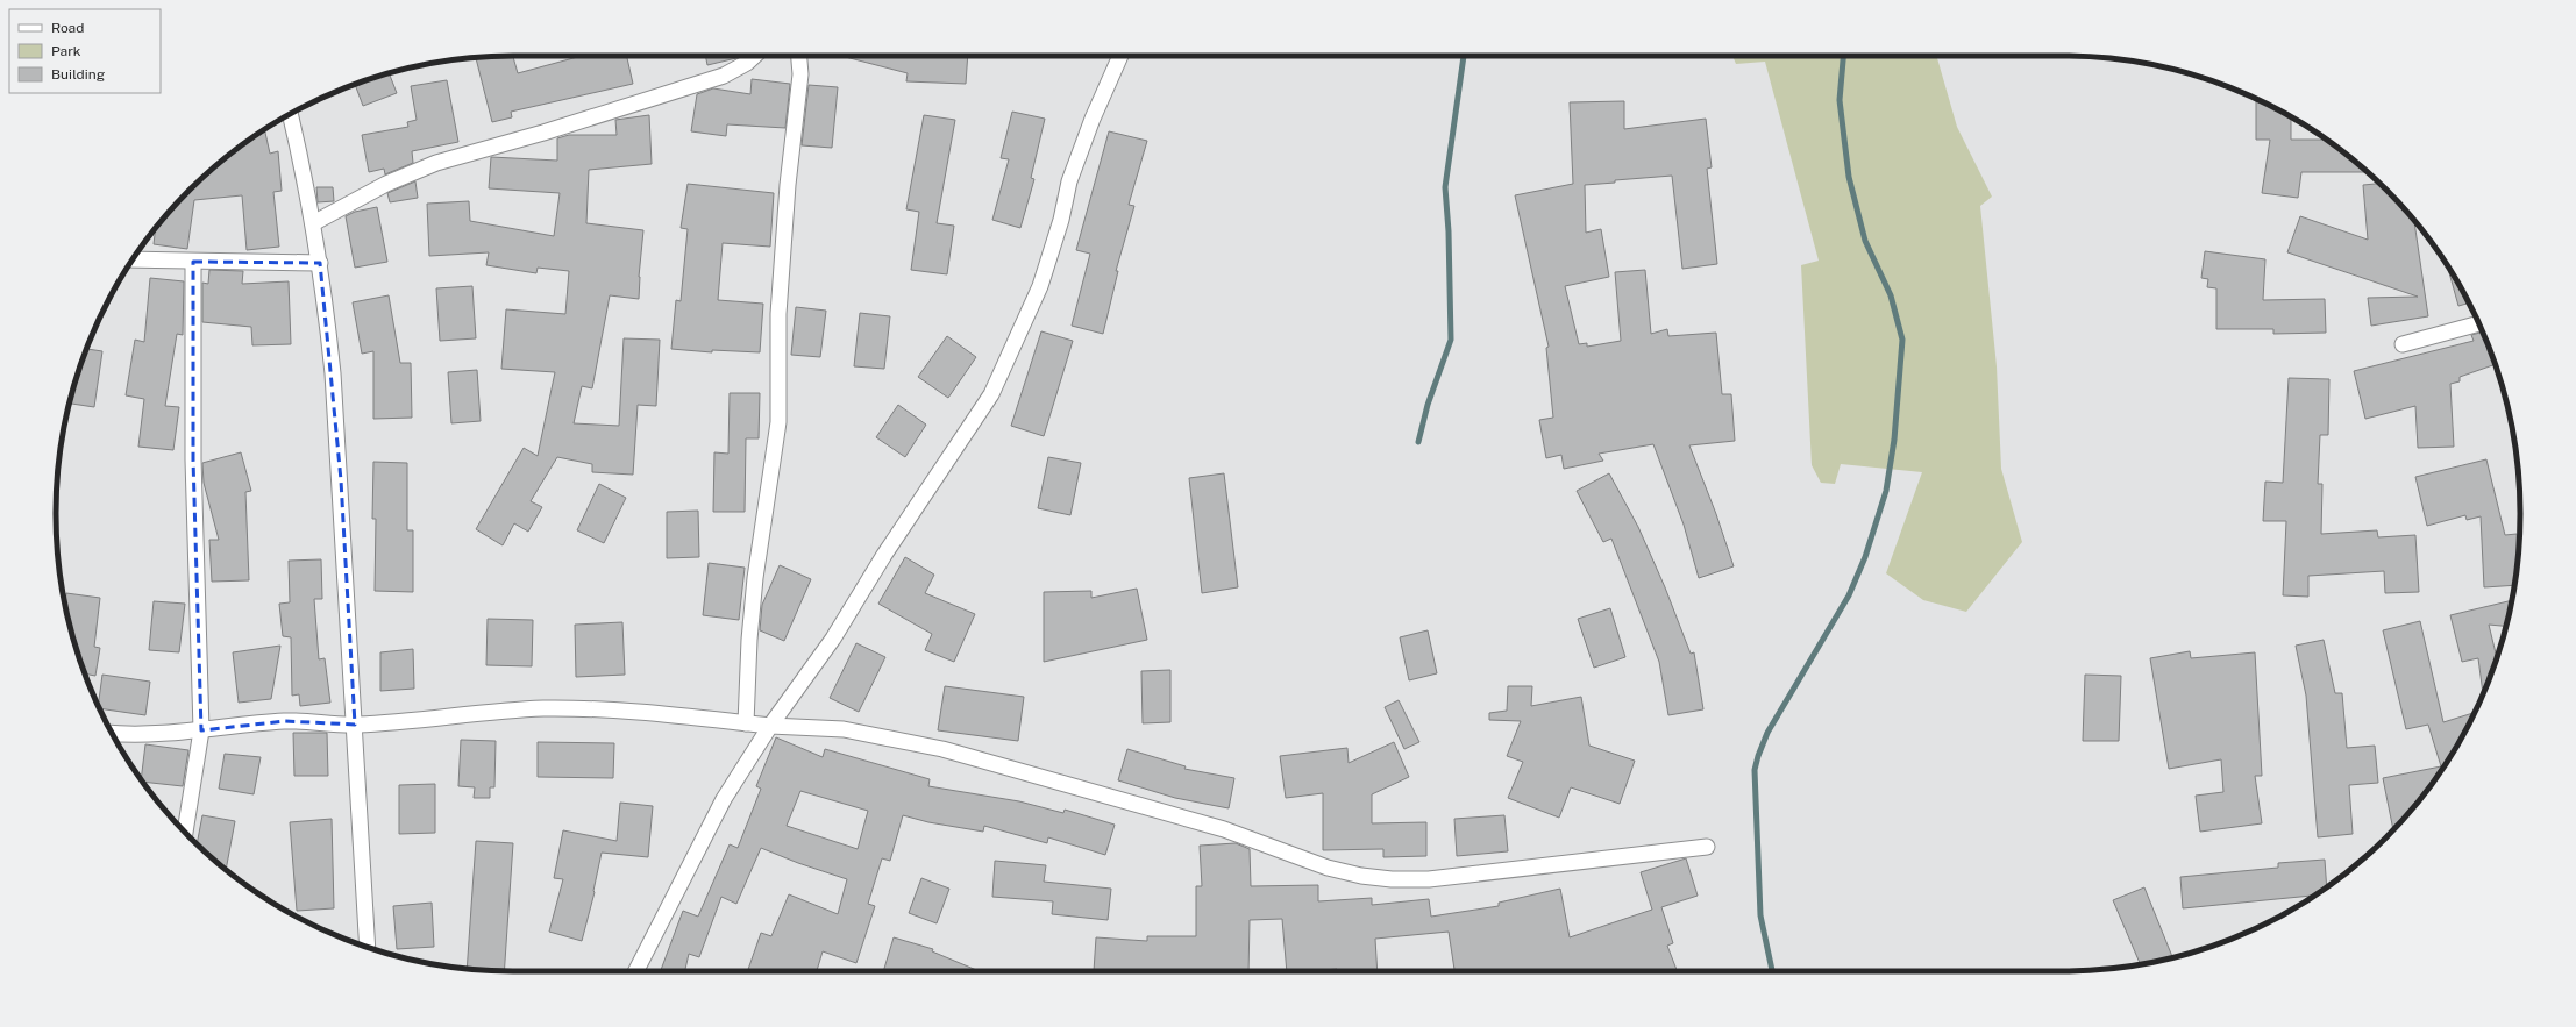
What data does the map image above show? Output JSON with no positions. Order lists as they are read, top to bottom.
{
  "legend": ["Road", "Park", "Building"]
}
